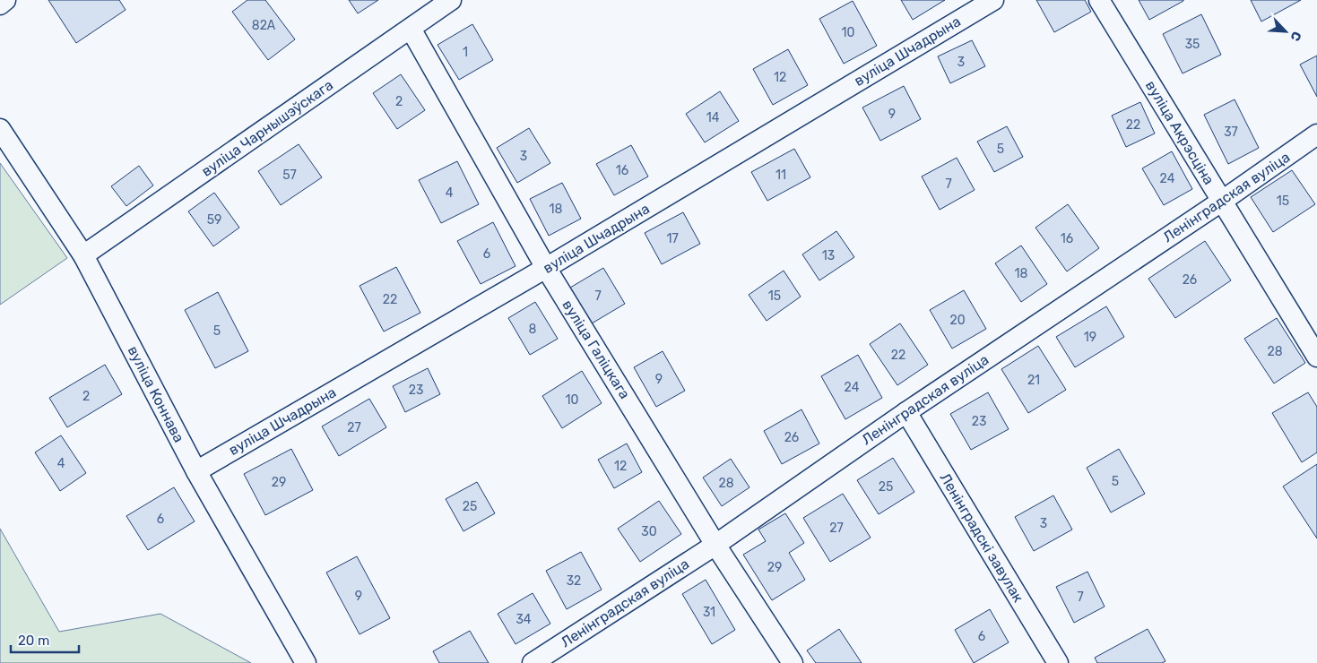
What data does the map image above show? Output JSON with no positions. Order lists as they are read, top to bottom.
{
  "streets": {
    "street": [
      "вуліца Шчадрына",
      "вуліца Чарнышэўскага",
      "вуліца Акрэсціна",
      "Ленінградская вуліца",
      "вуліца Галіцкага",
      "вуліца Коннава",
      "Ленінградскі завулак"
    ]
  },
  "crossings": [
    ["вуліца Шчадрына", "вуліца Галіцкага"],
    ["вуліца Шчадрына", "вуліца Коннава"],
    ["вуліца Чарнышэўскага", "вуліца Галіцкага"],
    ["вуліца Чарнышэўскага", "вуліца Коннава"],
    ["вуліца Акрэсціна", "Ленінградская вуліца"],
    ["Ленінградская вуліца", "вуліца Галіцкага"],
    ["Ленінградская вуліца", "Ленінградскі завулак"]
  ],
  "house_numbers": [
    "82А",
    "10",
    "35",
    "1",
    "3",
    "12",
    "2",
    "9",
    "14",
    "22",
    "37",
    "5",
    "3",
    "16",
    "57",
    "11",
    "24",
    "7",
    "4",
    "15",
    "18",
    "59",
    "17",
    "16",
    "6",
    "13",
    "18",
    "26",
    "7",
    "15",
    "22",
    "20",
    "8",
    "5",
    "19",
    "28",
    "22",
    "9",
    "21",
    "24",
    "23",
    "2",
    "10",
    "23",
    "27",
    "26",
    "4",
    "12",
    "5",
    "29",
    "28",
    "25",
    "25",
    "6",
    "3",
    "27",
    "30",
    "29",
    "32",
    "9",
    "7",
    "31",
    "34",
    "6"
  ],
  "scale_bar": "20 m",
  "north": "bottom right"
}
